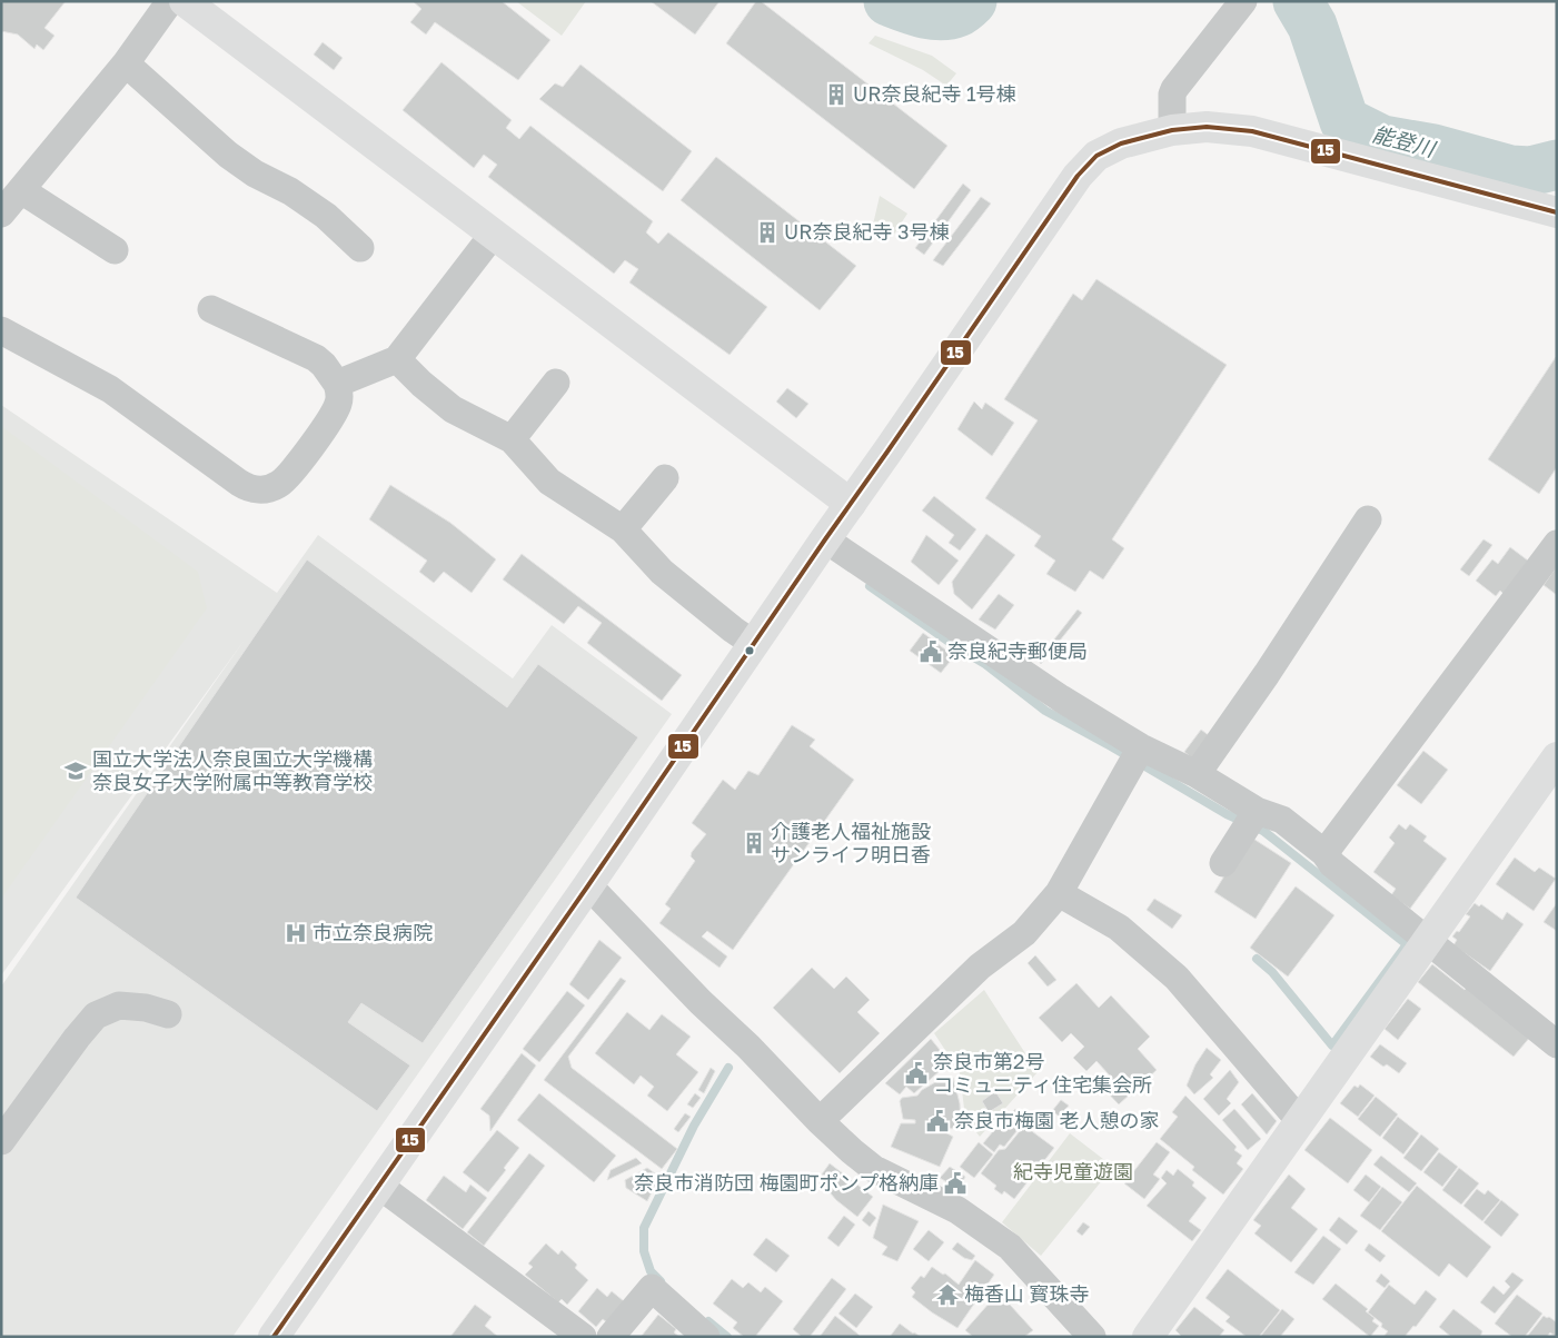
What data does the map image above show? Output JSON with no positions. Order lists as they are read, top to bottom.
{
  "water": ["能登川"],
  "parks": ["紀寺児童遊園"],
  "places": {
    "building": ["UR奈良紀寺 1号棟", "UR奈良紀寺 3号棟", "介護老人福祉施設 サンライフ明日香"],
    "public building": [
      "奈良紀寺郵便局",
      "奈良市第2号 コミュニティ住宅集会所",
      "奈良市梅園 老人憩の家",
      "奈良市消防団 梅園町ポンプ格納庫"
    ],
    "school or university": ["国立大学法人奈良国立大学機構 奈良女子大学附属中等教育学校"],
    "hospital": ["市立奈良病院"],
    "temple": ["梅香山 寳珠寺"]
  },
  "lines": ["transit line 15"]
}
